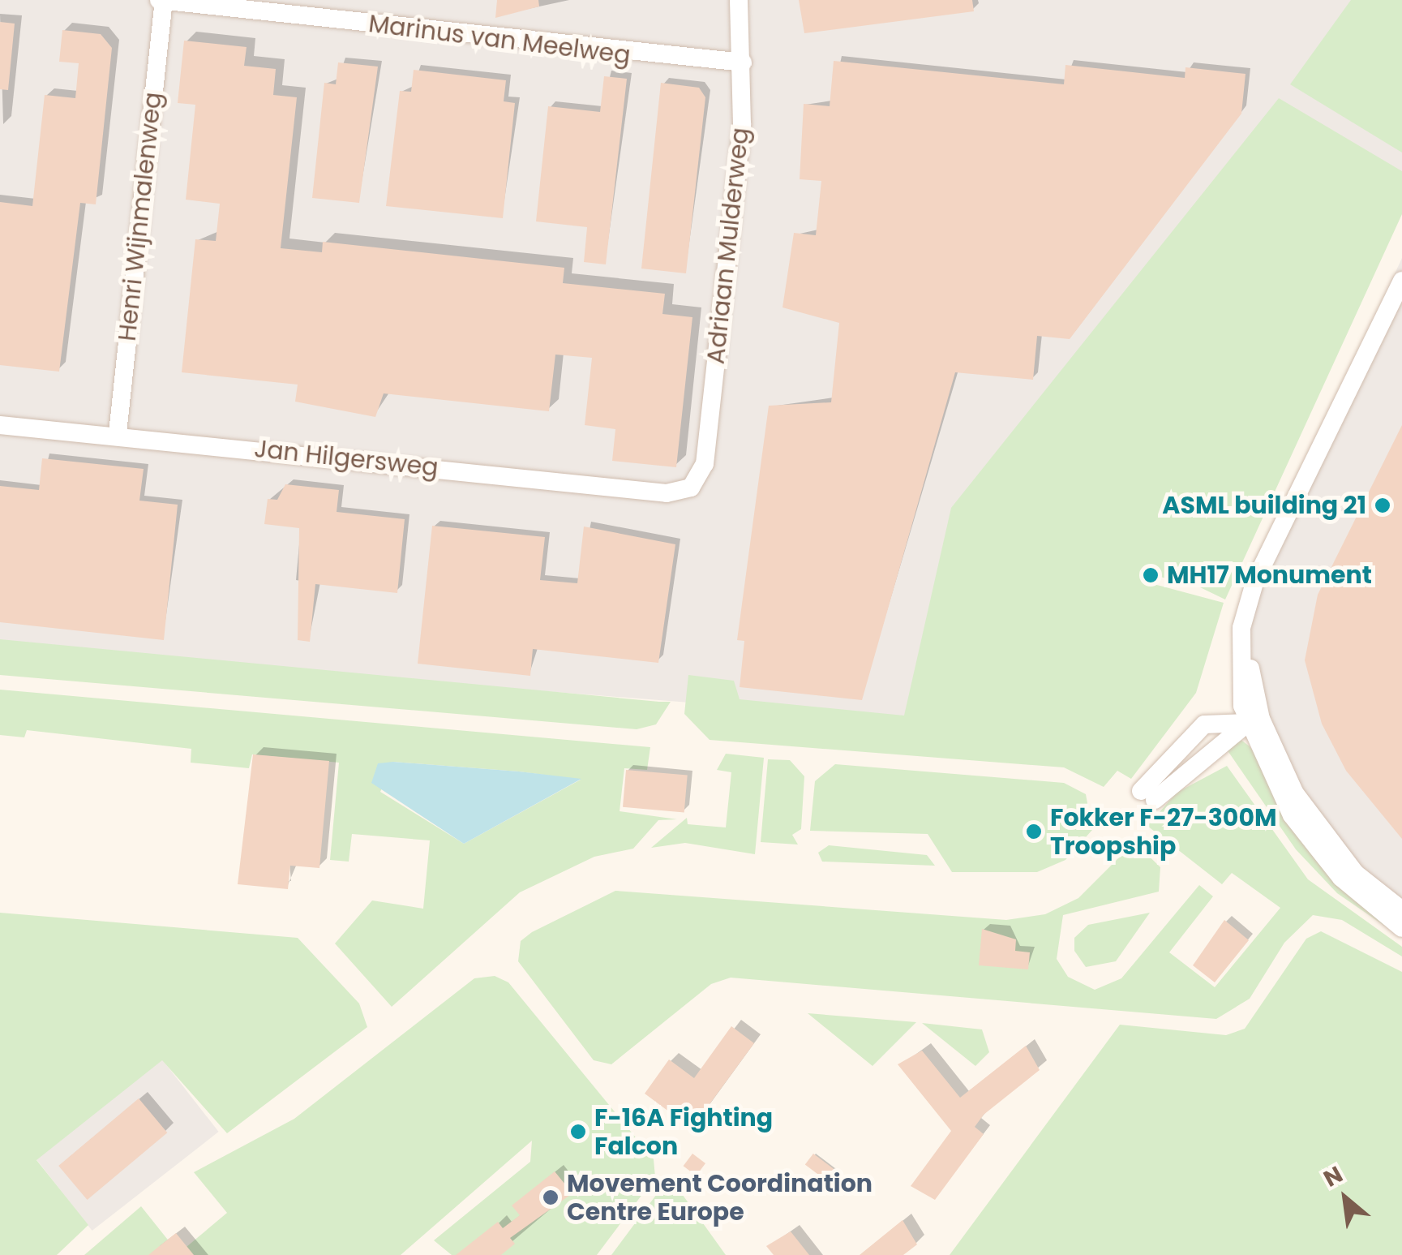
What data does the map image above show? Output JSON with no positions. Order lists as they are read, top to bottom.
{
  "streets": {
    "street": [
      "Marinus van Meelweg",
      "Henri Wijnmalenweg",
      "Adriaan Mulderweg",
      "Jan Hilgersweg"
    ]
  },
  "crossings": [
    ["Marinus van Meelweg", "Henri Wijnmalenweg"],
    ["Marinus van Meelweg", "Adriaan Mulderweg"],
    ["Henri Wijnmalenweg", "Jan Hilgersweg"],
    ["Adriaan Mulderweg", "Jan Hilgersweg"]
  ],
  "places": [
    "ASML building 21",
    "MH17 Monument",
    "Fokker F-27-300M Troopship",
    "F-16A Fighting Falcon",
    "Movement Coordination Centre Europe"
  ],
  "north": "top left"
}
